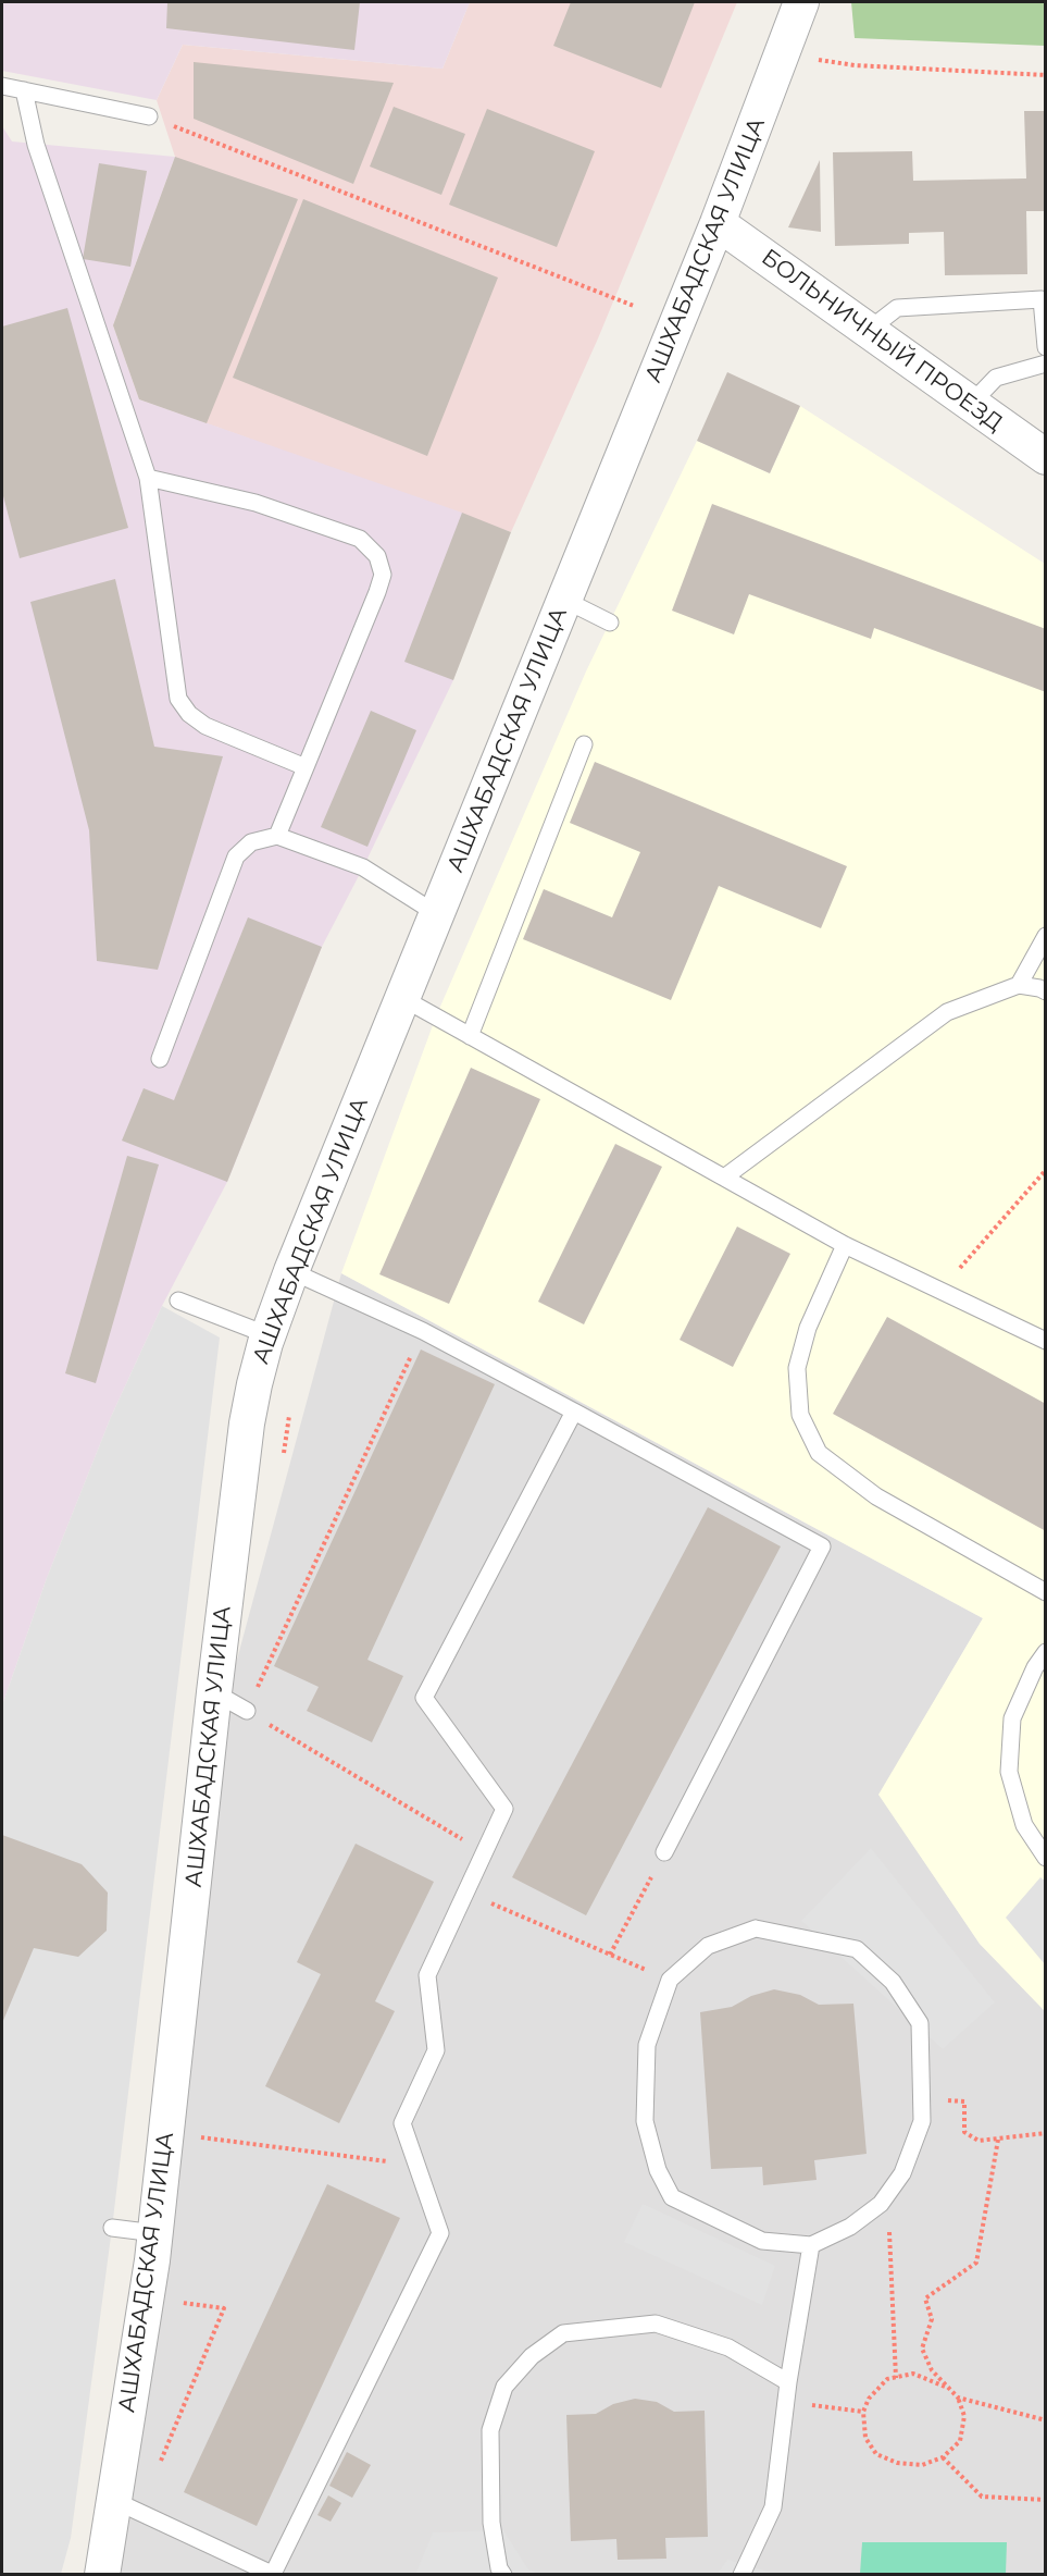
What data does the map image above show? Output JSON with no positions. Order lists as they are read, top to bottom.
{
  "streets": {
    "street": ["АШХАБАДСКАЯ УЛИЦА", "БОЛЬНИЧНЫЙ ПРОЕЗД"]
  },
  "crossings": [
    ["АШХАБАДСКАЯ УЛИЦА", "БОЛЬНИЧНЫЙ ПРОЕЗД"]
  ]
}
